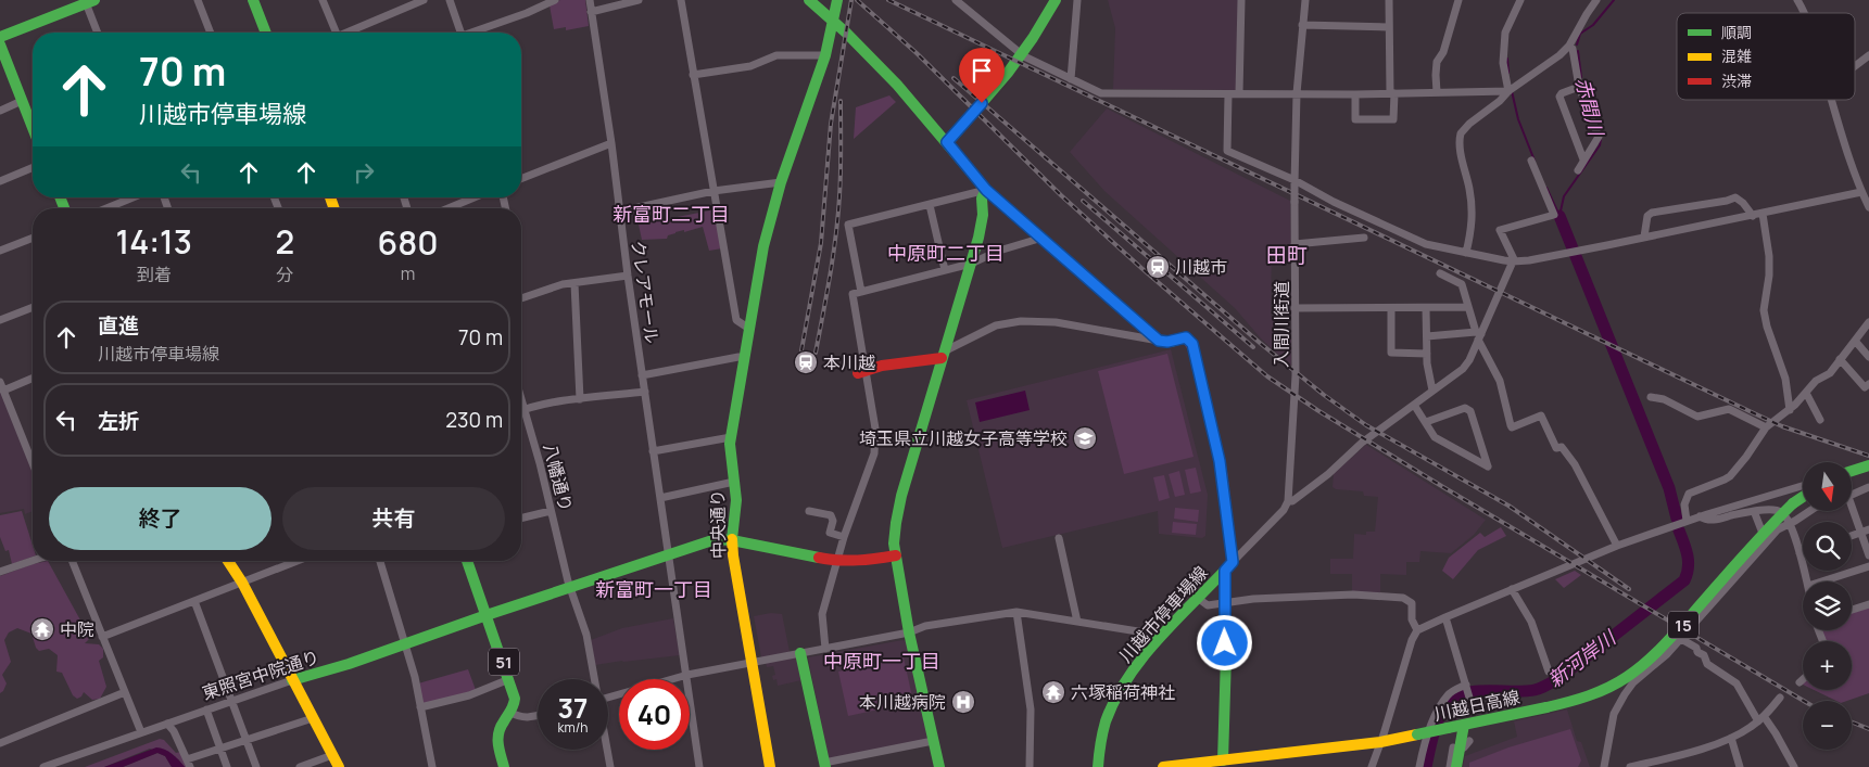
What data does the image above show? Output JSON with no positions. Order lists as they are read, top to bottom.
{
  "streets": {
    "street": [
      "クレアモール",
      "入間川街道",
      "八幡通り",
      "中央通り",
      "川越市停車場線",
      "15",
      "51",
      "東照宮中院通り",
      "川越日高線"
    ]
  },
  "crossings": [
    ["クレアモール", "東照宮中院通り"],
    ["八幡通り", "東照宮中院通り"],
    ["中央通り", "東照宮中院通り"],
    ["51", "東照宮中院通り"]
  ],
  "districts": [
    "新富町二丁目",
    "中原町二丁目",
    "田町",
    "新富町一丁目",
    "中原町一丁目"
  ],
  "water": ["赤間川", "新河岸川"],
  "places": {
    "station": ["川越市", "本川越"],
    "school or university": ["埼玉県立川越女子高等学校"],
    "temple": ["中院", "六塚稲荷神社"],
    "hospital": ["本川越病院"]
  },
  "legend": ["順調", "混雑", "渋滞"],
  "north": "bottom",
  "page": {
    "turn": ["70 m", "川越市停車場線"],
    "eta": [
      "14:13",
      "到着",
      "2",
      "分",
      "680",
      "m"
    ],
    "list": [
      {
        "name": "直進",
        "note": "川越市停車場線",
        "value": "70 m"
      },
      {
        "name": "左折",
        "value": "230 m"
      }
    ],
    "map_buttons": ["+", "−"],
    "buttons": ["終了", "共有"],
    "speed": "37 km/h",
    "limit": "40"
  }
}
